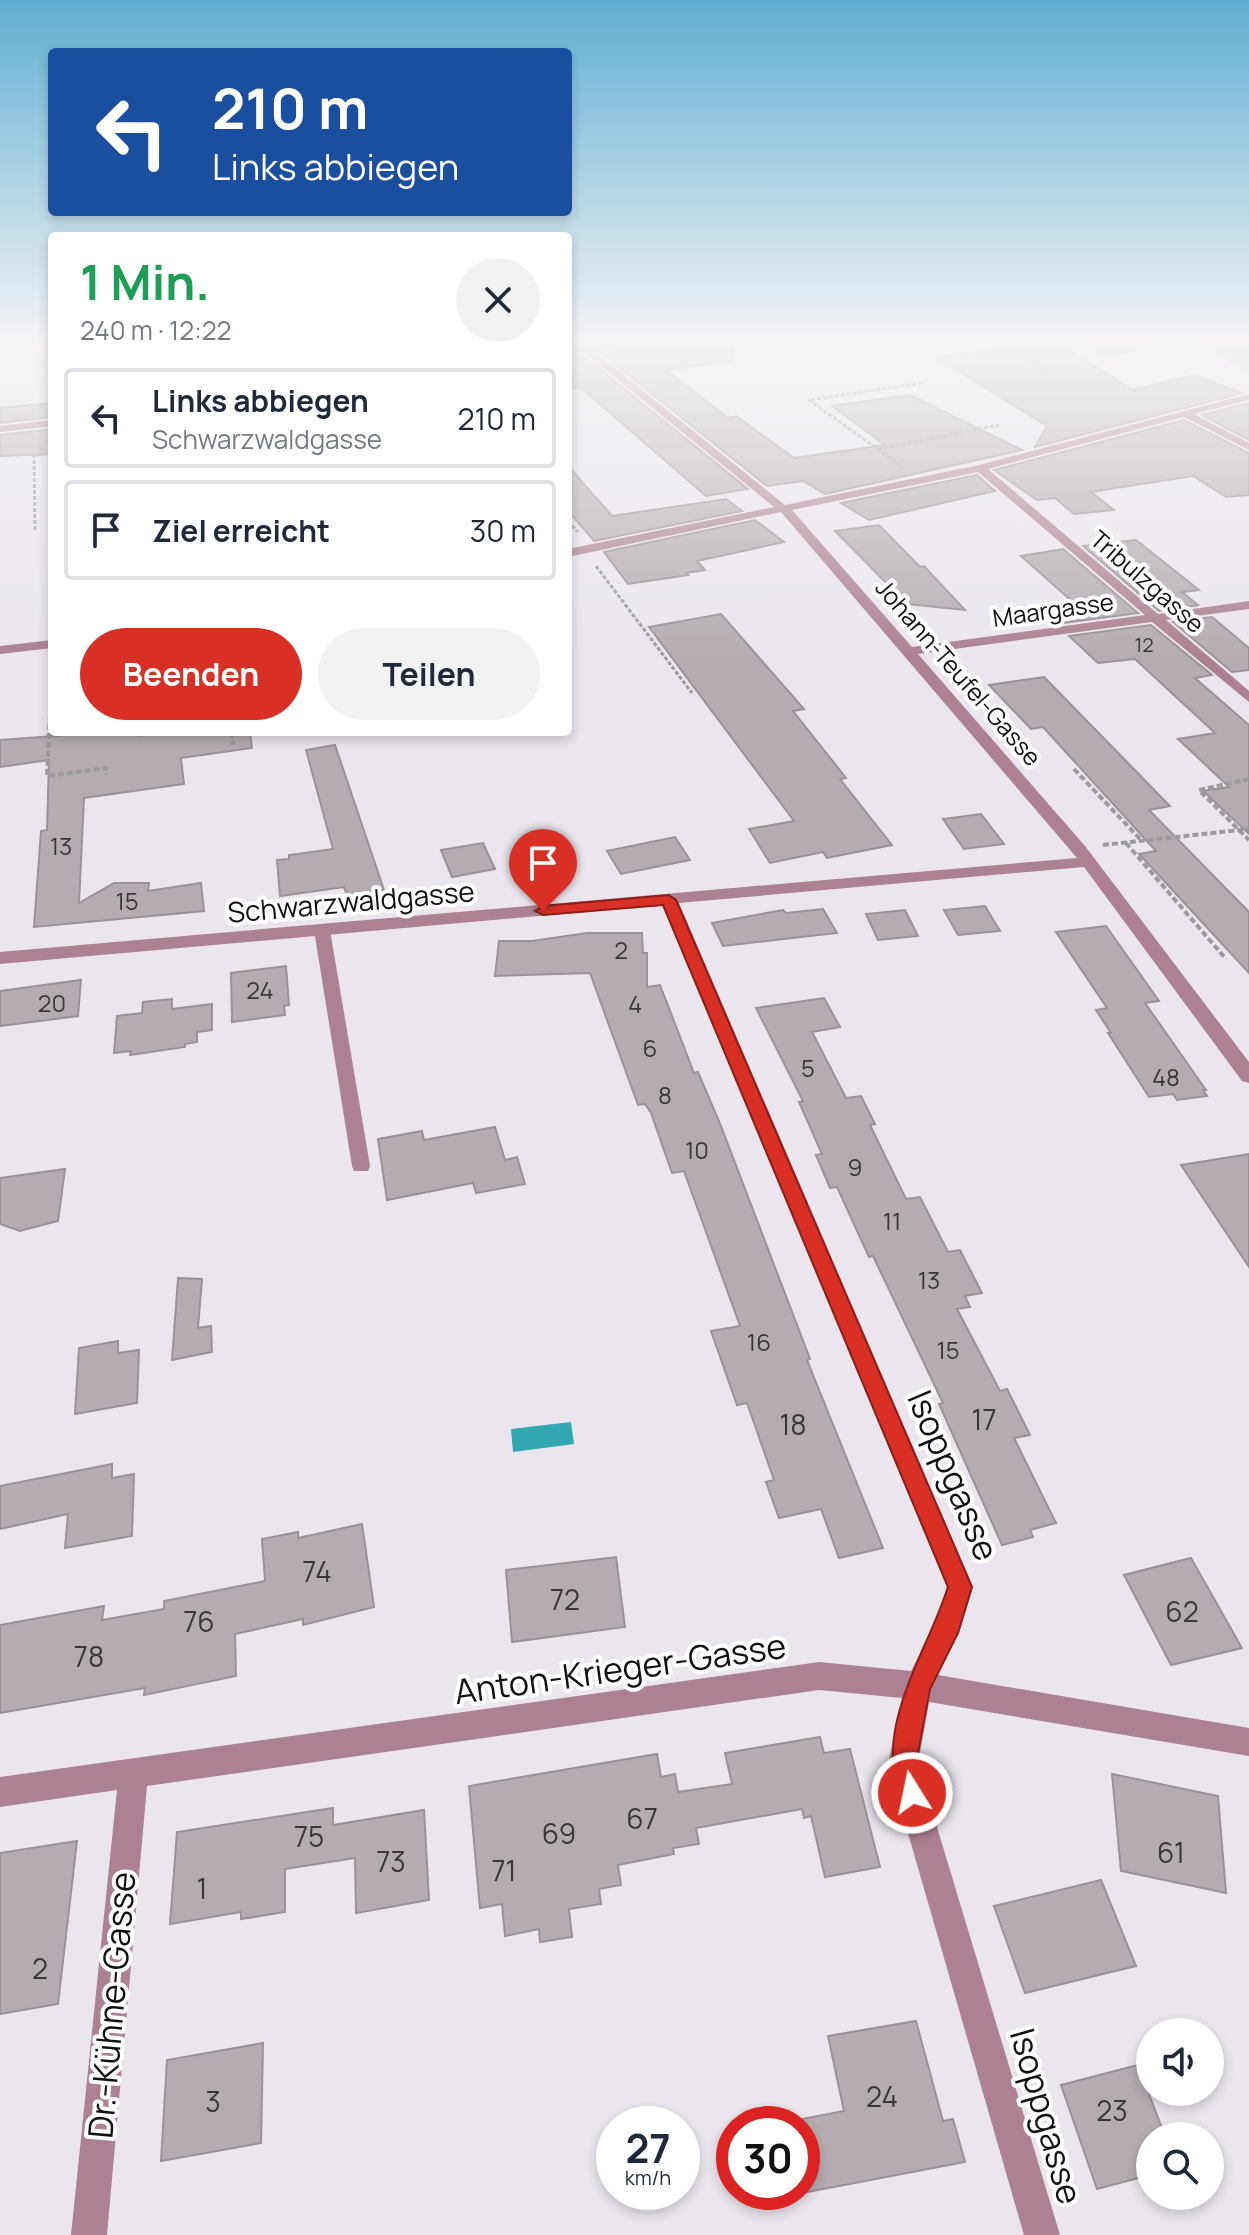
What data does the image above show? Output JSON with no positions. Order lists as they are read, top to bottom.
{
  "streets": {
    "street": [
      "Tribulzgasse",
      "Maargasse",
      "Johann-Teufel-Gasse",
      "Schwarzwaldgasse",
      "Isoppgasse",
      "Anton-Krieger-Gasse",
      "Dr.-Kühne-Gasse"
    ]
  },
  "crossings": [
    ["Tribulzgasse", "Maargasse"],
    ["Maargasse", "Johann-Teufel-Gasse"],
    ["Johann-Teufel-Gasse", "Schwarzwaldgasse"],
    ["Schwarzwaldgasse", "Isoppgasse"],
    ["Isoppgasse", "Anton-Krieger-Gasse"],
    ["Anton-Krieger-Gasse", "Dr.-Kühne-Gasse"]
  ],
  "house_numbers": [
    "12",
    "13",
    "15",
    "2",
    "24",
    "20",
    "4",
    "6",
    "5",
    "48",
    "8",
    "10",
    "9",
    "11",
    "13",
    "16",
    "15",
    "17",
    "18",
    "74",
    "72",
    "62",
    "76",
    "78",
    "67",
    "69",
    "75",
    "61",
    "73",
    "71",
    "1",
    "2",
    "24",
    "3",
    "23"
  ],
  "page": {
    "turn": ["210 m", "Links abbiegen"],
    "heading": ["1 Min.", "240 m · 12:22"],
    "list": [
      {
        "name": "Links abbiegen",
        "note": "Schwarzwaldgasse",
        "value": "210 m"
      },
      {
        "name": "Ziel erreicht",
        "value": "30 m"
      }
    ],
    "buttons": ["Beenden", "Teilen"],
    "speed": "27 km/h",
    "limit": "30"
  }
}
